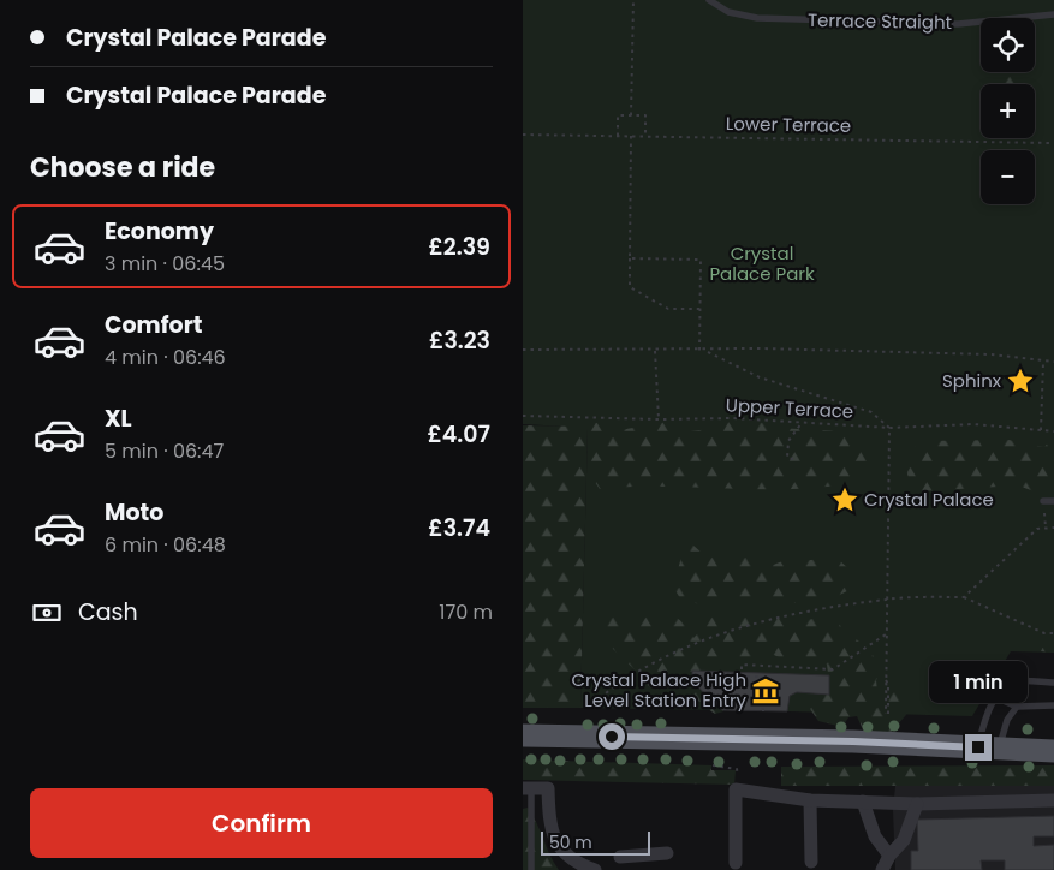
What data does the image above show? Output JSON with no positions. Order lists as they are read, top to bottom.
{
  "streets": {
    "lane": ["Terrace Straight"],
    "path": ["Lower Terrace", "Upper Terrace"]
  },
  "parks": ["Crystal Palace Park"],
  "places": {
    "place": ["Sphinx", "Crystal Palace"],
    "museum": ["Crystal Palace High Level Station Entry"]
  },
  "scale_bar": "50 m",
  "page": {
    "banner": ["Crystal Palace Parade", "Crystal Palace Parade"],
    "map_buttons": ["+", "−"],
    "heading": "Choose a ride",
    "list": [
      {
        "name": "Economy",
        "note": "3 min · 06:45",
        "value": "£2.39"
      },
      {
        "name": "Comfort",
        "note": "4 min · 06:46",
        "value": "£3.23"
      },
      {
        "name": "XL",
        "note": "5 min · 06:47",
        "value": "£4.07"
      },
      {
        "name": "Moto",
        "note": "6 min · 06:48",
        "value": "£3.74"
      }
    ],
    "pay": ["Cash", "170 m"],
    "bubble": "1 min",
    "buttons": "Confirm",
    "scale": "50 m"
  }
}
